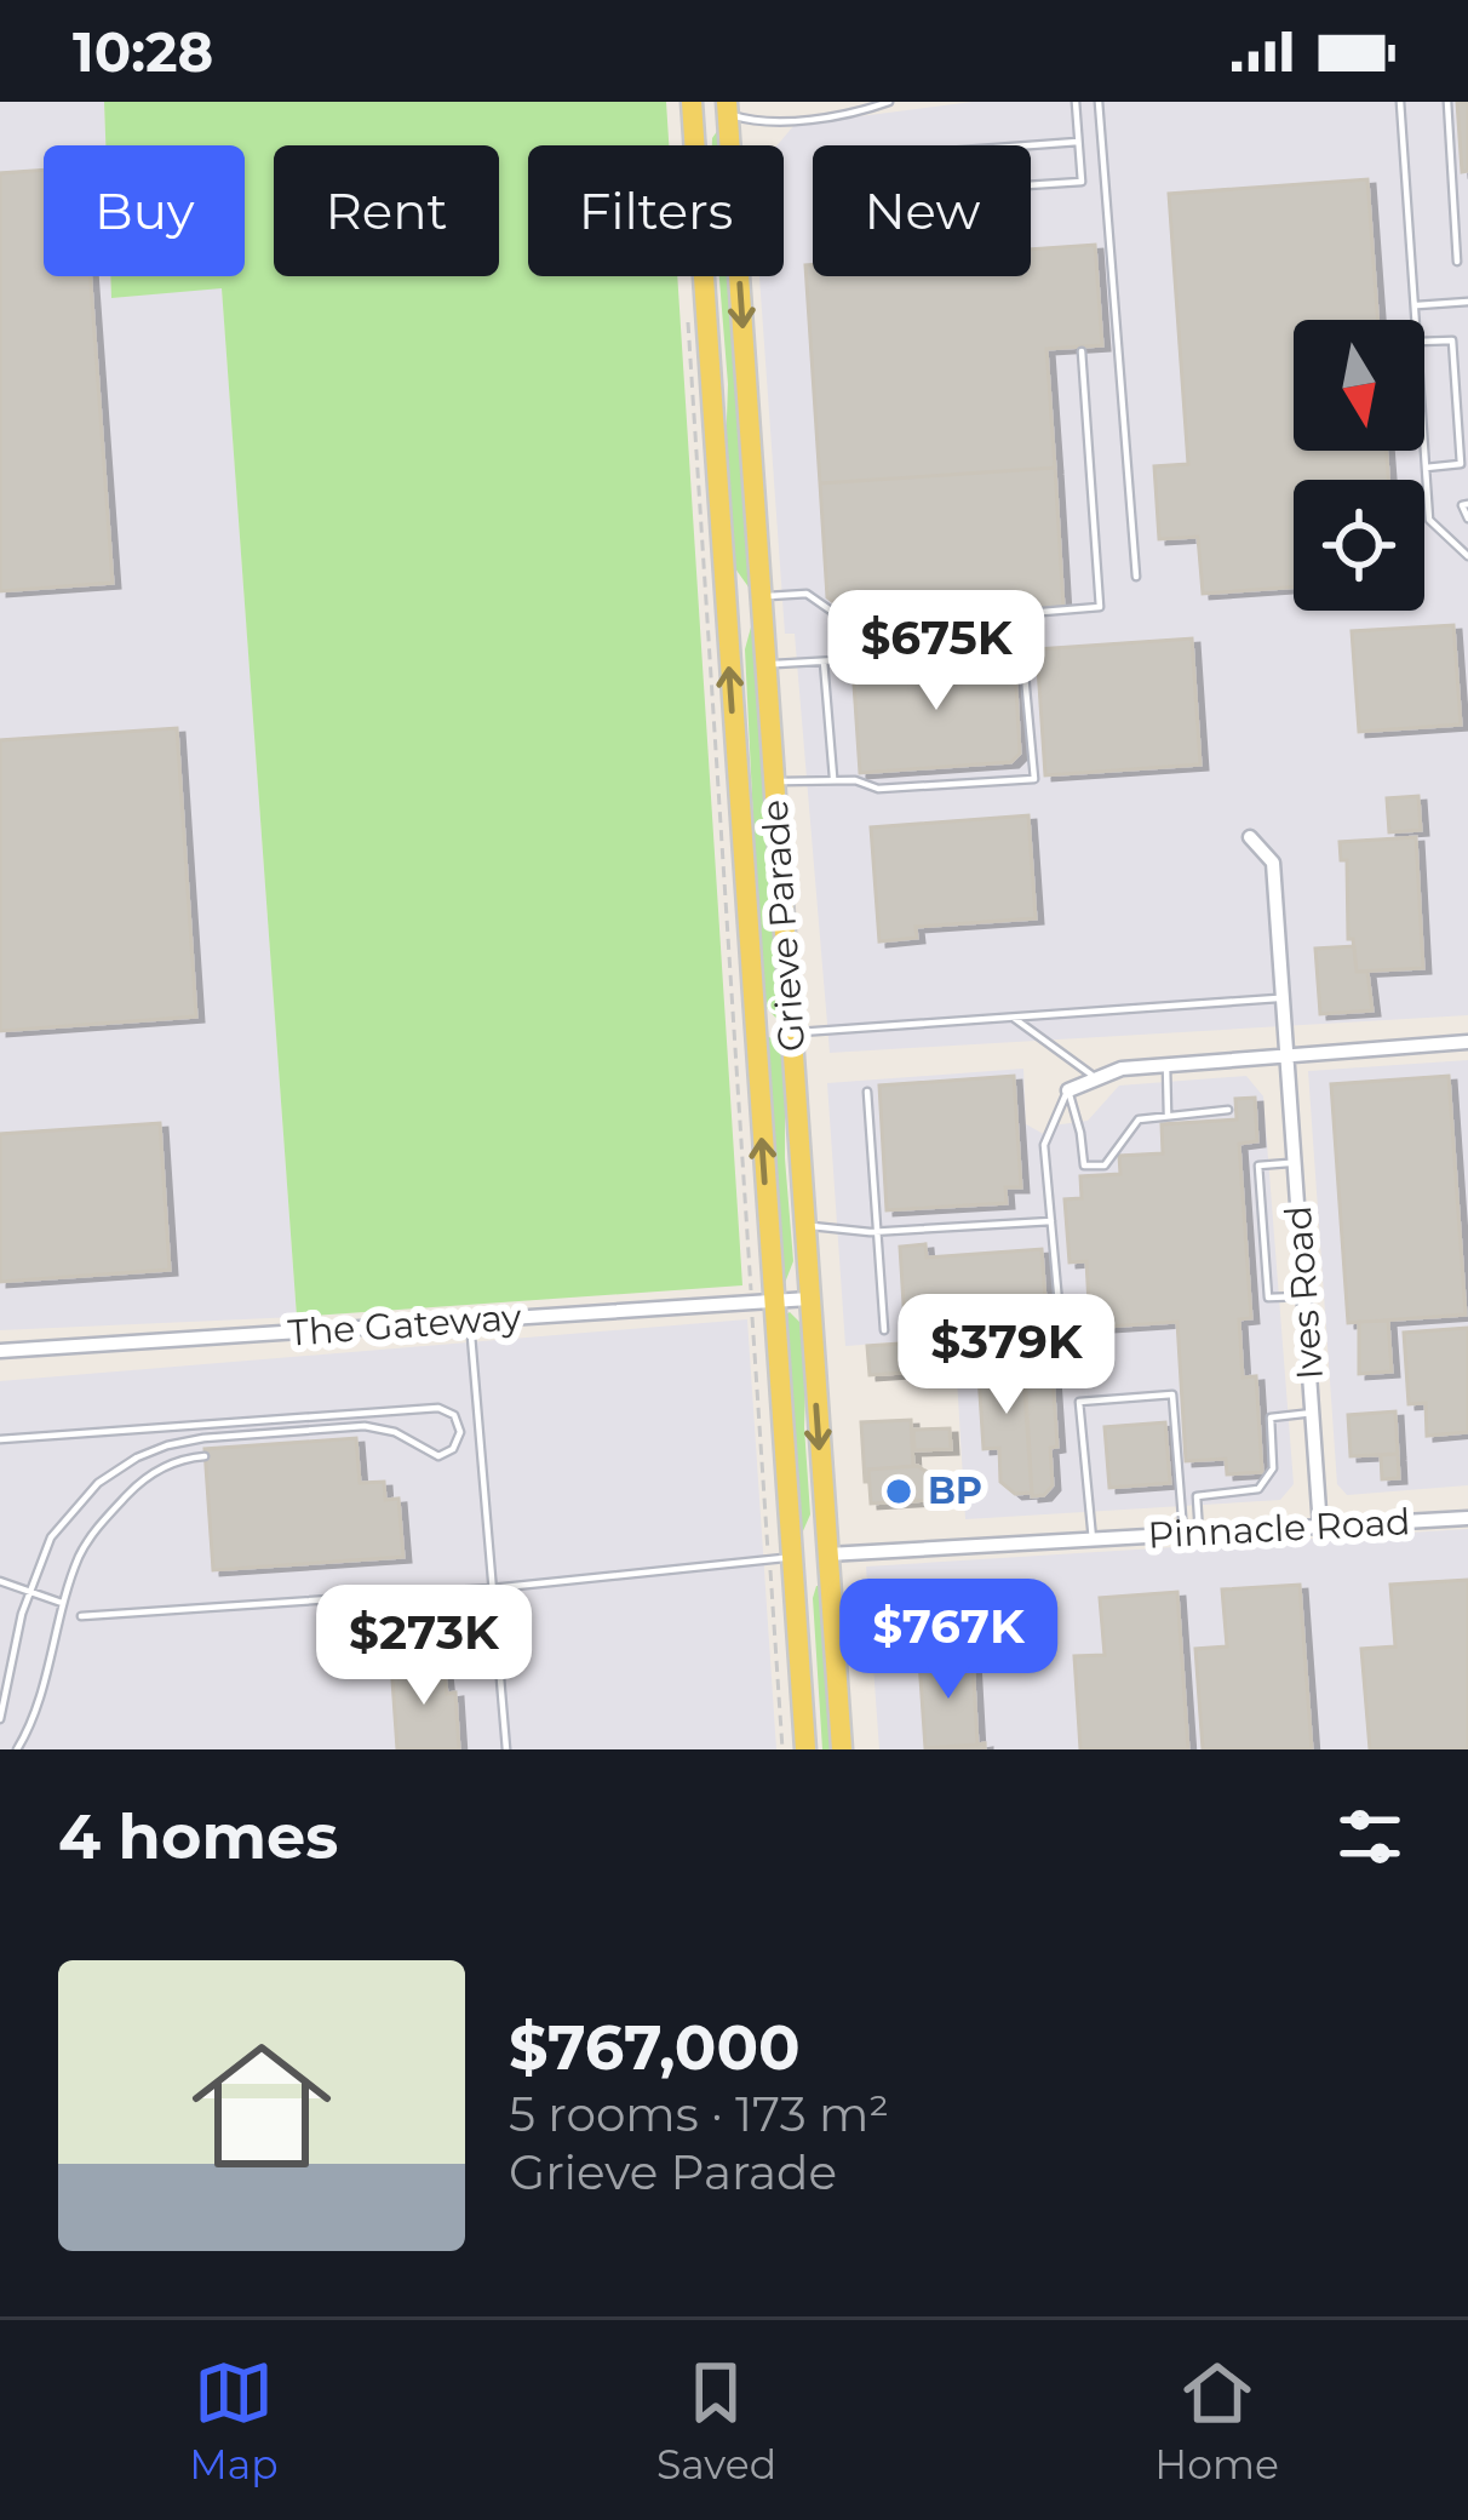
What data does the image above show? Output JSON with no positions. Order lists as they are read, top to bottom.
{
  "streets": {
    "main road": ["Grieve Parade"],
    "street": ["Ives Road", "The Gateway", "Pinnacle Road"]
  },
  "crossings": [
    ["Grieve Parade", "The Gateway"],
    ["Grieve Parade", "Pinnacle Road"],
    ["Ives Road", "Pinnacle Road"]
  ],
  "places": ["BP"],
  "north": "bottom",
  "page": {
    "status": "10:28",
    "chip": [
      "Buy",
      "Rent",
      "Filters",
      "New"
    ],
    "price": [
      "$675K",
      "$379K",
      "$767K",
      "$273K"
    ],
    "heading": "4 homes",
    "list": [
      {
        "name": "$767,000",
        "note": "5 rooms · 173 m² · Grieve Parade"
      }
    ],
    "tabs": ["Map", "Saved", "Home"]
  }
}
